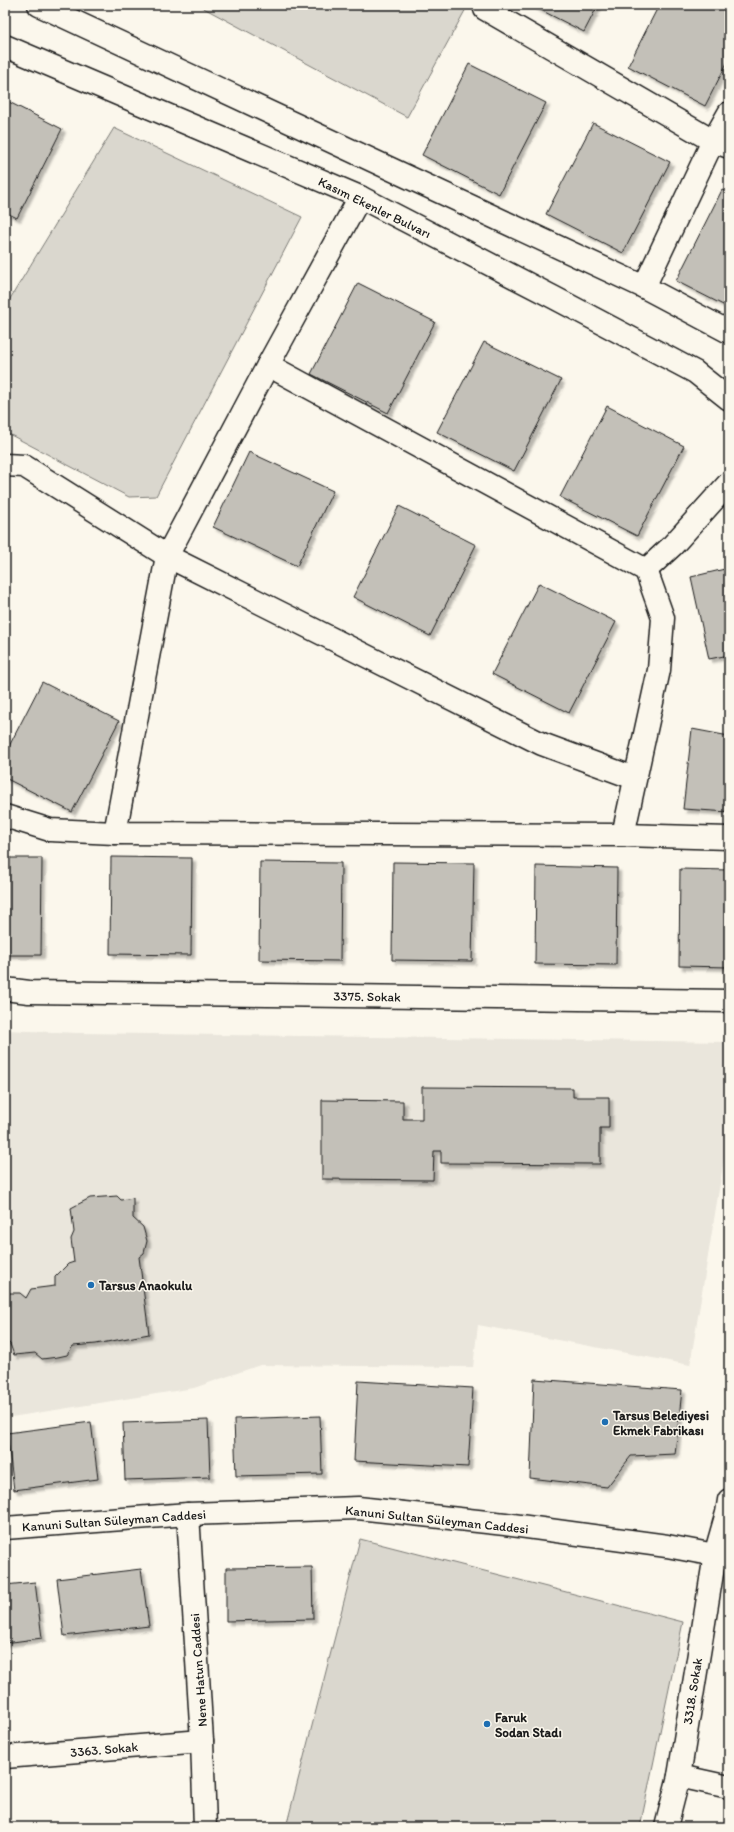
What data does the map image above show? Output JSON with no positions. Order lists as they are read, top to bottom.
{
  "streets": {
    "street": [
      "Kasım Ekenler Bulvarı",
      "3375. Sokak",
      "Kanuni Sultan Süleyman Caddesi",
      "Nene Hatun Caddesi",
      "3318. Sokak",
      "3363. Sokak"
    ]
  },
  "crossings": [
    ["Kanuni Sultan Süleyman Caddesi", "Nene Hatun Caddesi"],
    ["Kanuni Sultan Süleyman Caddesi", "3318. Sokak"],
    ["Nene Hatun Caddesi", "3363. Sokak"]
  ],
  "places": ["Tarsus Anaokulu", "Tarsus Belediyesi Ekmek Fabrikası", "Faruk Sodan Stadı"]
}
